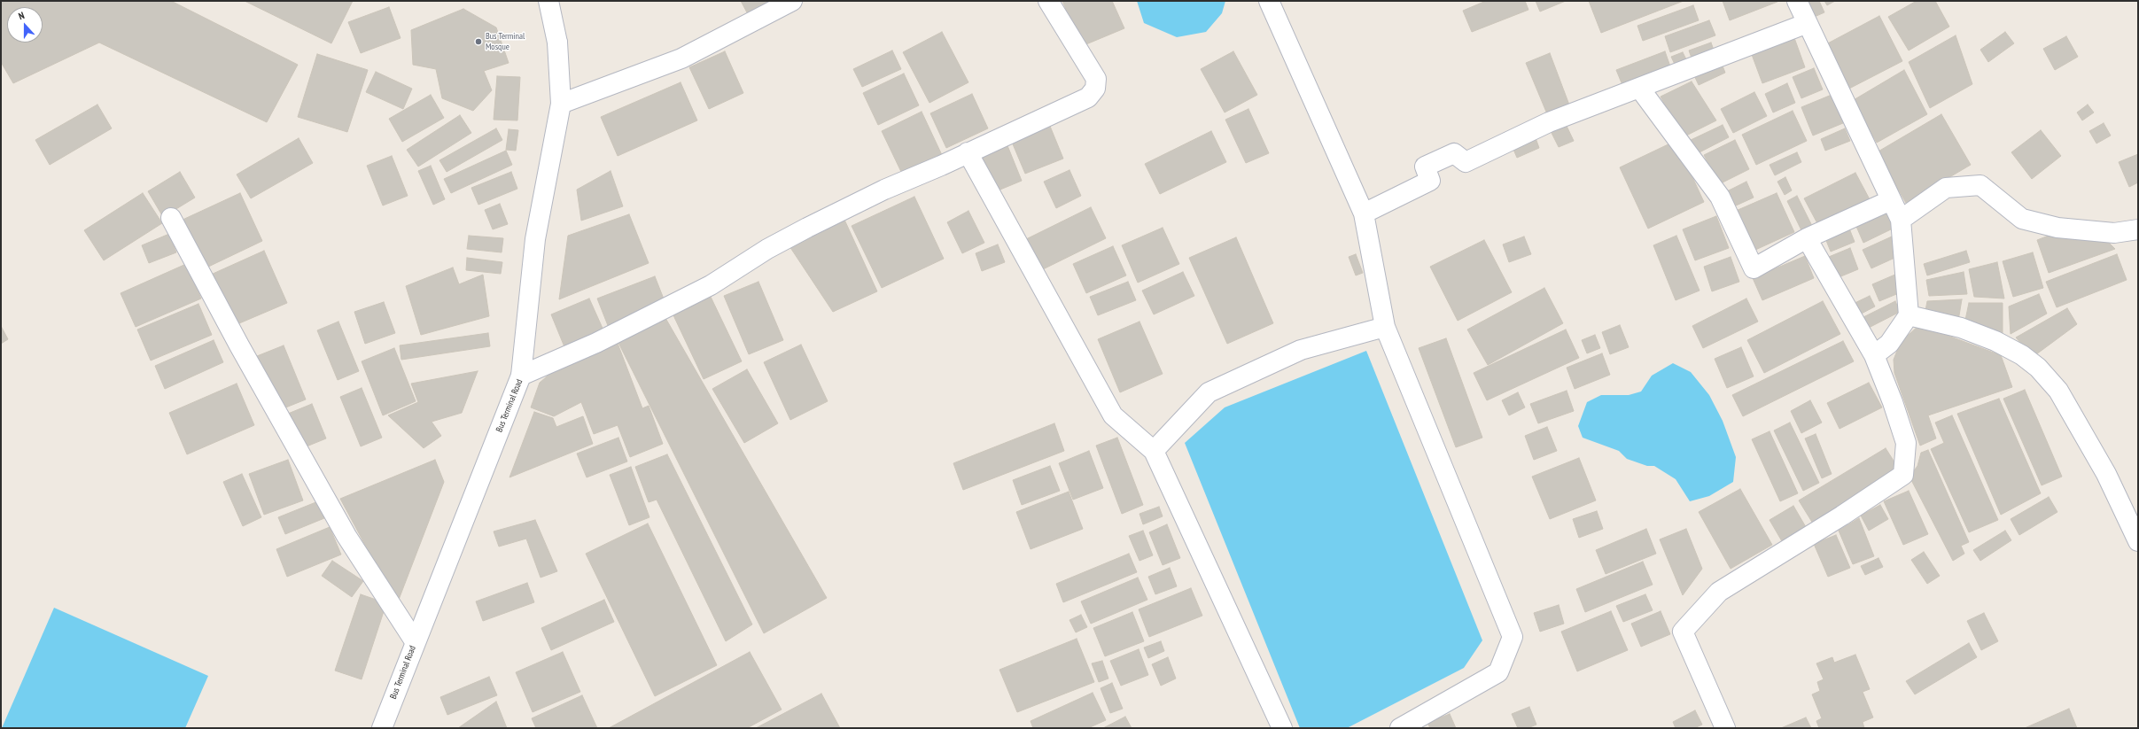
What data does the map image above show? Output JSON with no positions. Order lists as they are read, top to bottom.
{
  "streets": {
    "street": ["Bus Terminal Road"]
  },
  "places": ["Bus Terminal Mosque"],
  "north": "top"
}
